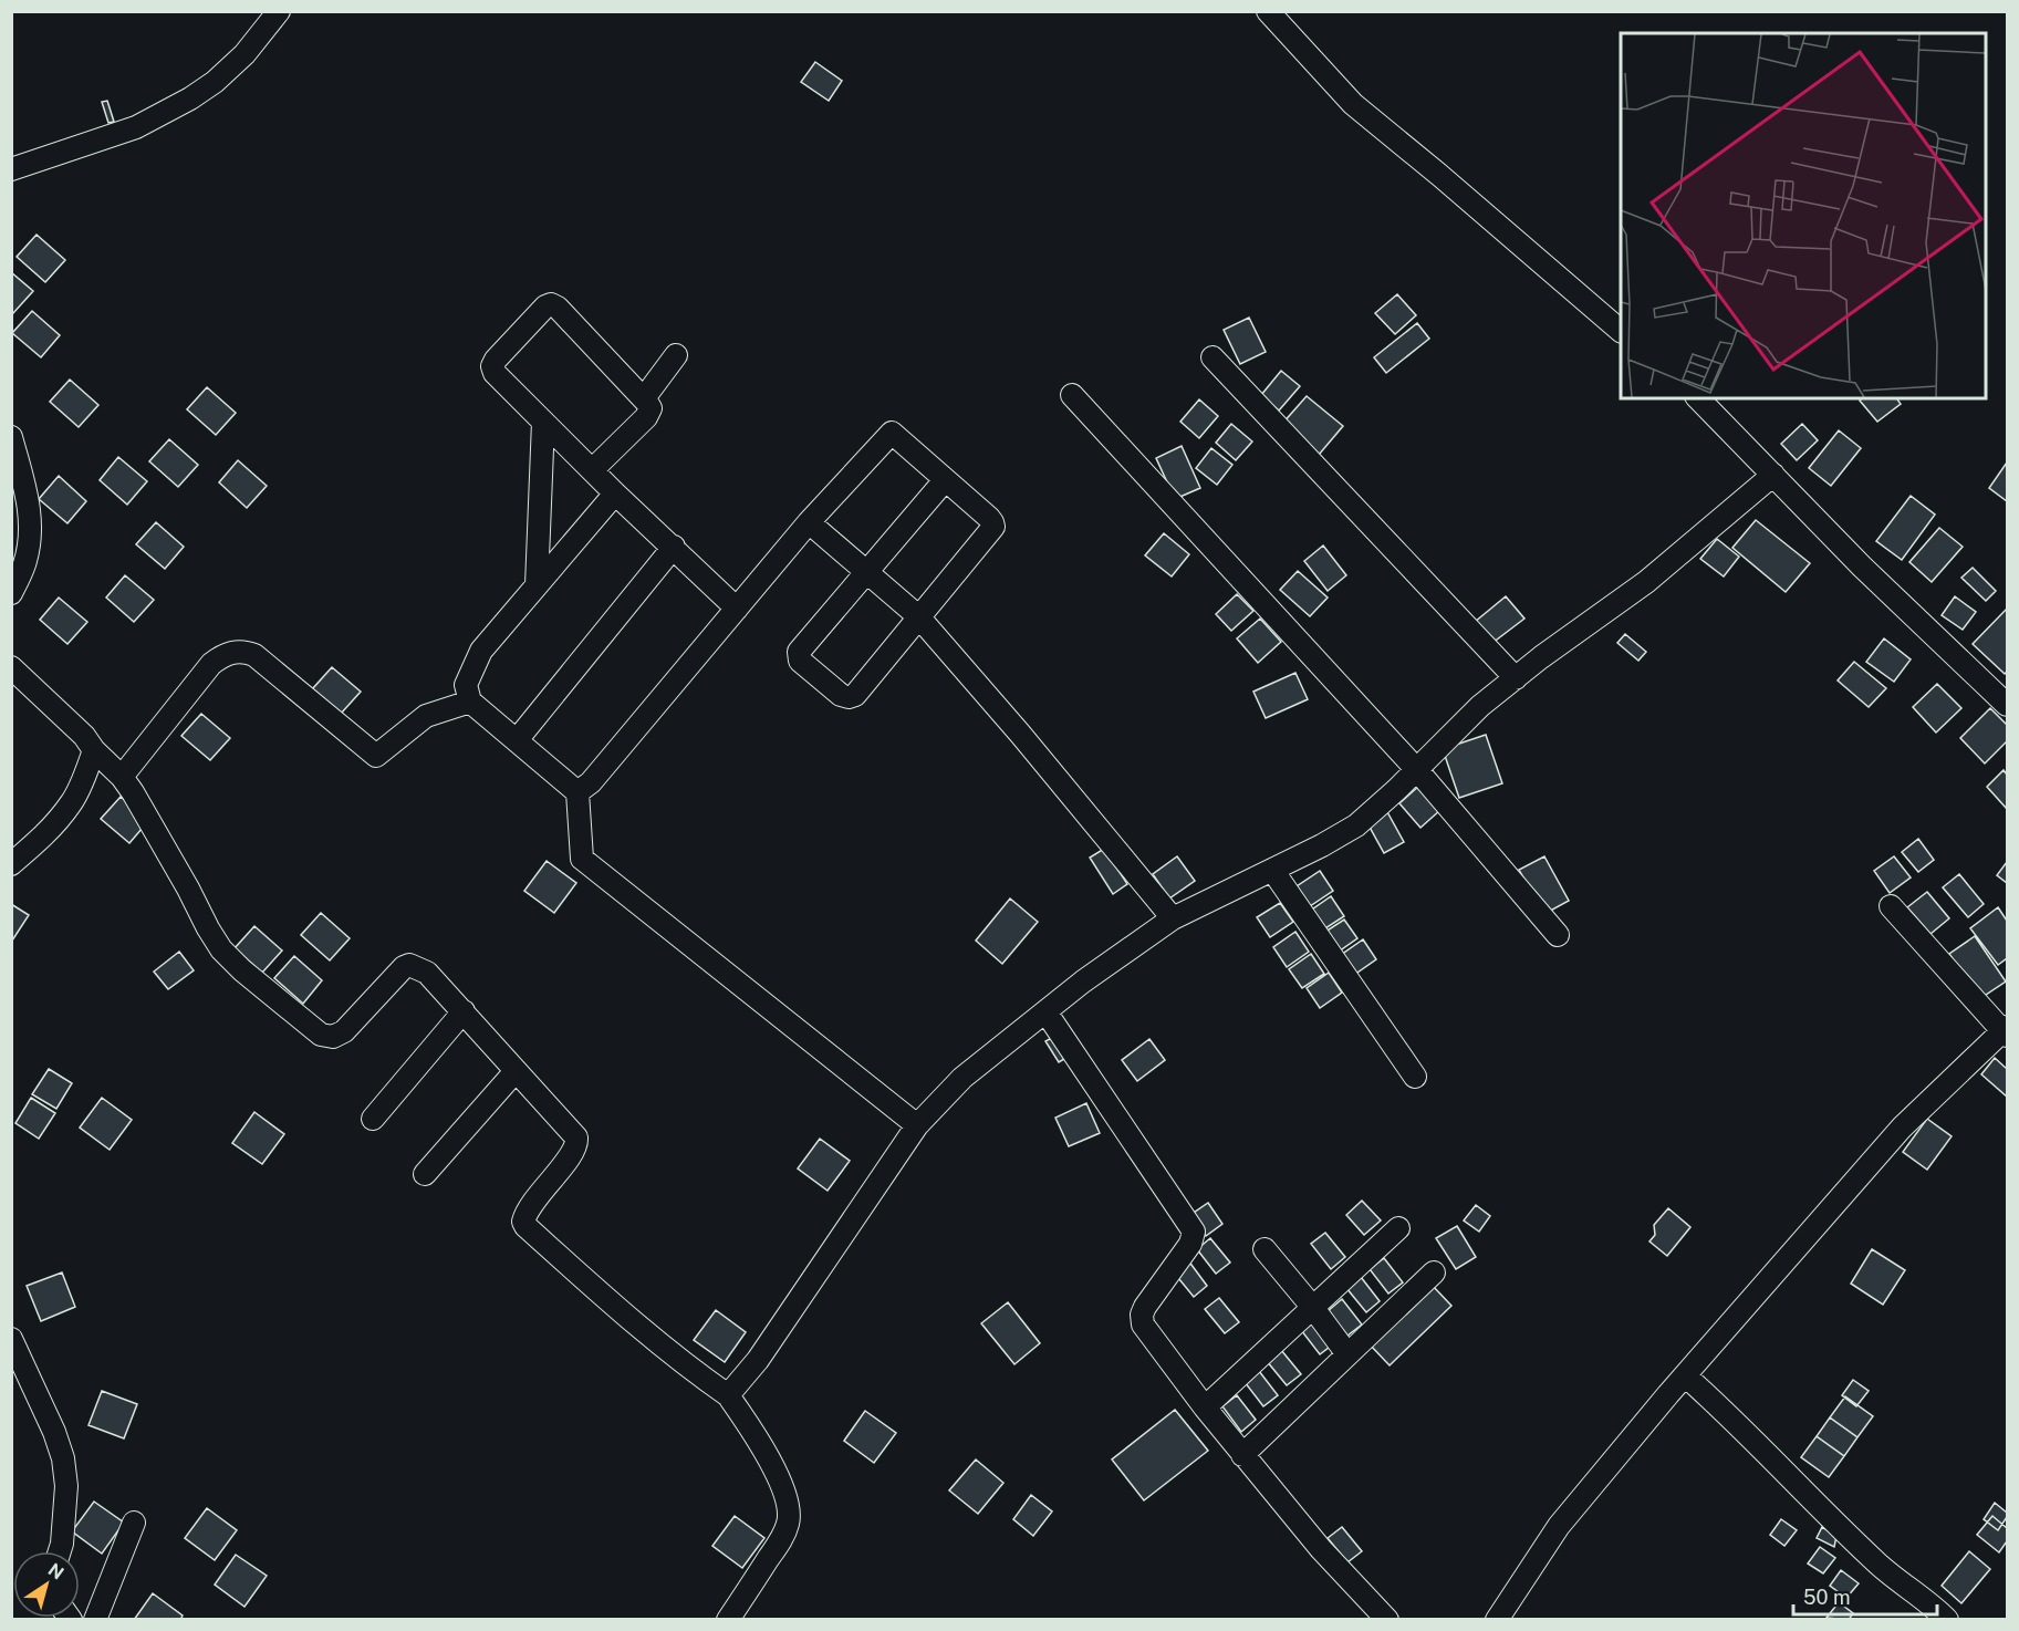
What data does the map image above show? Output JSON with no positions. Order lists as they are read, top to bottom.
{
  "scale_bar": "50 m",
  "north": "top right"
}
